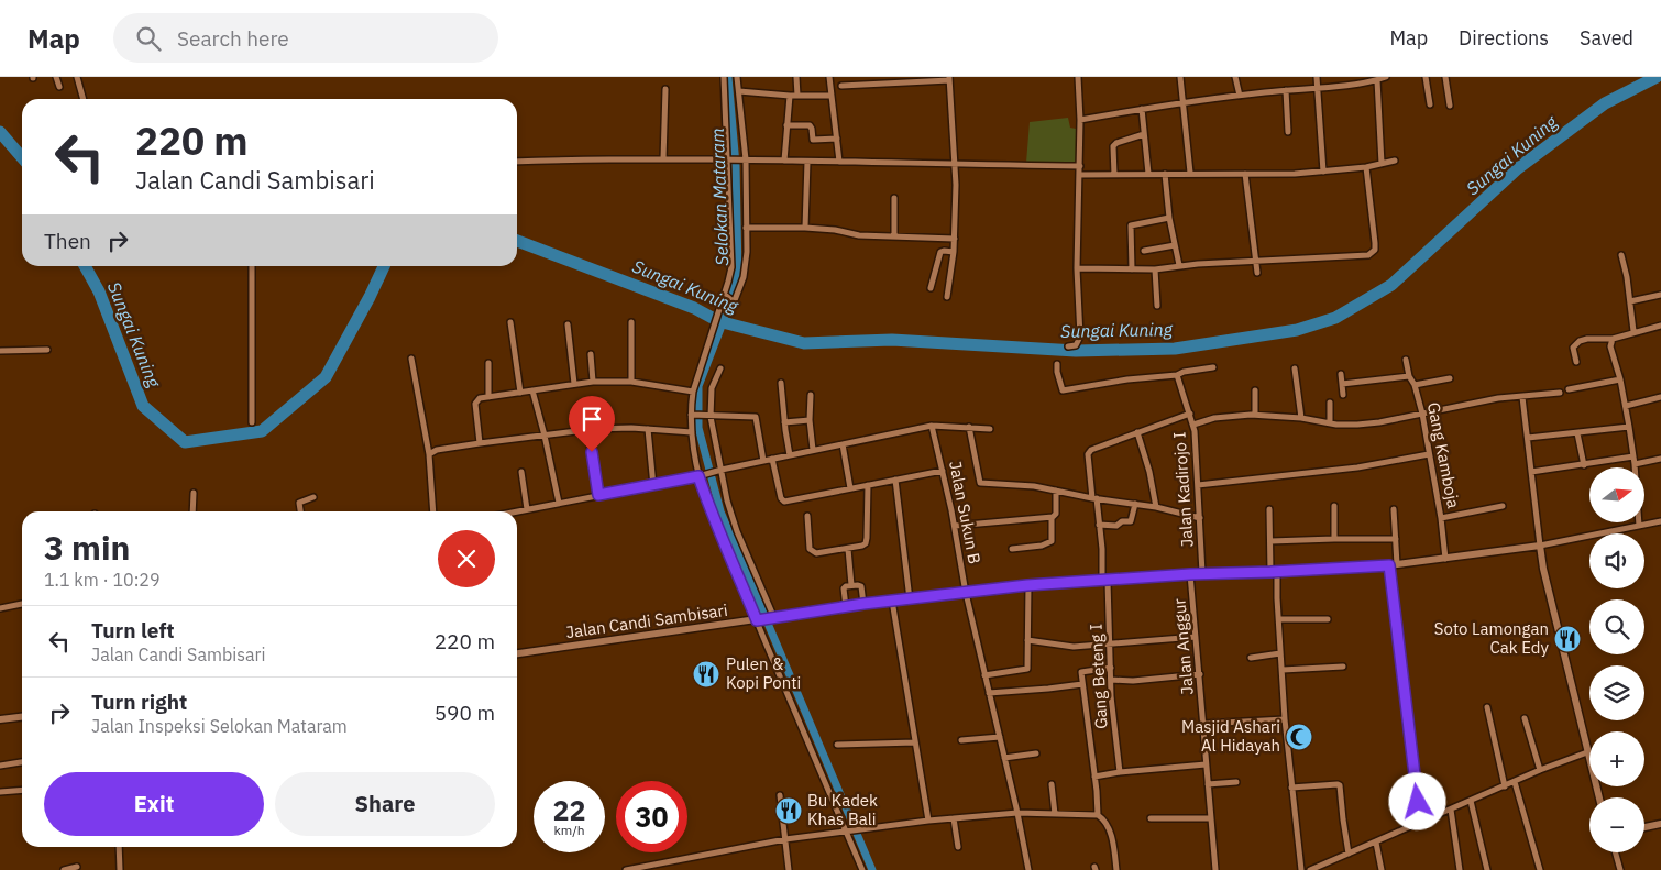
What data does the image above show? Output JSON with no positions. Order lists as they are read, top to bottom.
{
  "streets": {
    "street": [
      "Gang Kamboja",
      "Jalan Kadirojo I",
      "Jalan Sukun B",
      "Jalan Candi Sambisari",
      "Jalan Anggur",
      "Gang Beteng I"
    ]
  },
  "crossings": [
    ["Gang Kamboja", "Jalan Candi Sambisari"],
    ["Jalan Kadirojo I", "Jalan Candi Sambisari"],
    ["Jalan Sukun B", "Jalan Candi Sambisari"],
    ["Jalan Candi Sambisari", "Jalan Anggur"],
    ["Jalan Candi Sambisari", "Gang Beteng I"]
  ],
  "water": ["Sungai Kuning", "Selokan Mataram"],
  "places": {
    "restaurant": ["Soto Lamongan Cak Edy", "Pulen & Kopi Ponti", "Bu Kadek Khas Bali"],
    "mosque": ["Masjid Ashari Al Hidayah"]
  },
  "north": "right",
  "page": {
    "header": "Map",
    "search": "Search here",
    "nav": ["Map", "Directions", "Saved"],
    "turn": ["220 m", "Jalan Candi Sambisari"],
    "then": "Then",
    "map_buttons": ["+", "−"],
    "heading": ["3 min", "1.1 km · 10:29"],
    "list": [
      {
        "name": "Turn left",
        "note": "Jalan Candi Sambisari",
        "value": "220 m"
      },
      {
        "name": "Turn right",
        "note": "Jalan Inspeksi Selokan Mataram",
        "value": "590 m"
      }
    ],
    "buttons": ["Exit", "Share"],
    "speed": "22 km/h",
    "limit": "30"
  }
}
